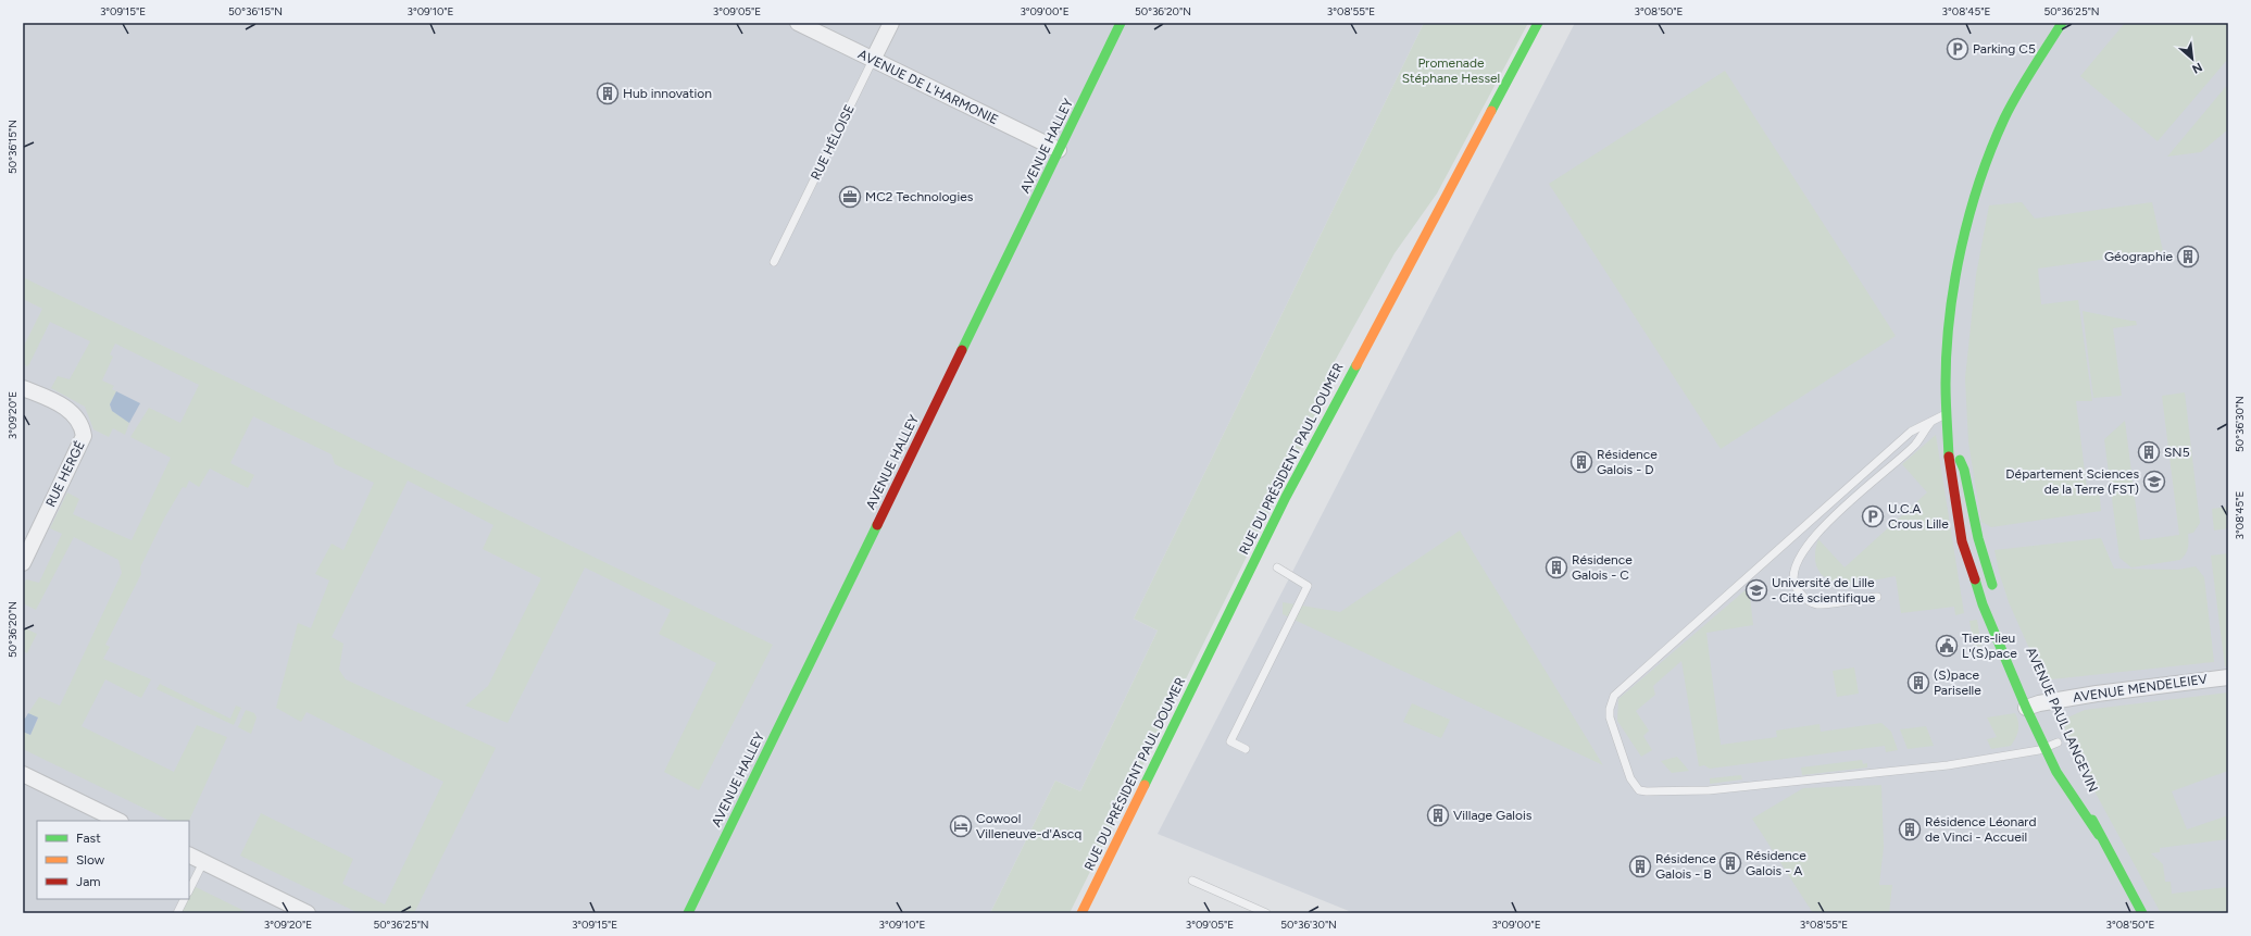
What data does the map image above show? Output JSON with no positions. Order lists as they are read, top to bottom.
{
  "streets": {
    "street": [
      "AVENUE DE L'HARMONIE",
      "RUE HÉLOISE",
      "AVENUE HALLEY",
      "RUE DU PRÉSIDENT PAUL DOUMER",
      "RUE HERGÉ",
      "AVENUE MENDELEIEV",
      "AVENUE PAUL LANGEVIN"
    ]
  },
  "crossings": [
    ["AVENUE DE L'HARMONIE", "RUE HÉLOISE"],
    ["AVENUE DE L'HARMONIE", "AVENUE HALLEY"],
    ["AVENUE MENDELEIEV", "AVENUE PAUL LANGEVIN"]
  ],
  "parks": ["Promenade Stéphane Hessel"],
  "places": {
    "parking": ["Parking C5", "U.C.A Crous Lille"],
    "building": [
      "Hub innovation",
      "Géographie",
      "SN5",
      "Résidence Galois - D",
      "Résidence Galois - C",
      "(S)pace Pariselle",
      "Village Galois",
      "Résidence Léonard de Vinci - Accueil",
      "Résidence Galois - A",
      "Résidence Galois - B"
    ],
    "office": ["MC2 Technologies"],
    "school or university": ["Département Sciences de la Terre (FST)", "Université de Lille ‐ Cité scientifique"],
    "public building": ["Tiers-lieu L'(S)pace"],
    "hotel": ["Cowool Villeneuve-d'Ascq"]
  },
  "legend": ["Fast", "Slow", "Jam"],
  "north": "bottom right",
  "coordinates": [
    "3°09'15\"E",
    "50°36'15\"N",
    "3°09'10\"E",
    "3°09'05\"E",
    "3°09'00\"E",
    "50°36'20\"N",
    "3°08'55\"E",
    "3°08'50\"E",
    "3°08'45\"E",
    "50°36'25\"N",
    "3°09'20\"E",
    "50°36'30\"N"
  ]
}
